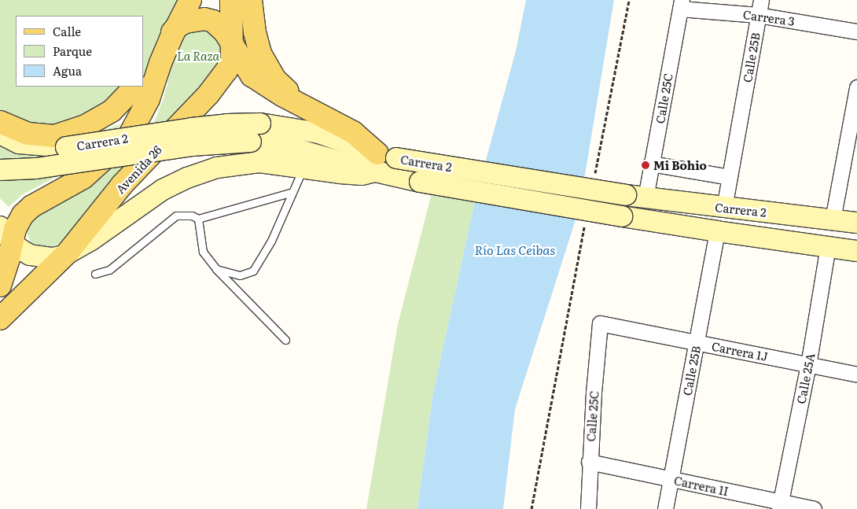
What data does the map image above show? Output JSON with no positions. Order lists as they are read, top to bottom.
{
  "streets": {
    "main road": ["Carrera 2", "Avenida 26"],
    "street": [
      "Carrera 3",
      "Calle 25B",
      "Calle 25C",
      "Carrera 1J",
      "Calle 25A",
      "Carrera 1I"
    ]
  },
  "crossings": [
    ["Carrera 3", "Calle 25B"],
    ["Carrera 3", "Calle 25C"],
    ["Calle 25B", "Carrera 2"],
    ["Calle 25B", "Carrera 1J"],
    ["Calle 25B", "Carrera 1I"],
    ["Calle 25C", "Carrera 2"],
    ["Calle 25C", "Carrera 1J"],
    ["Calle 25C", "Carrera 1I"],
    ["Carrera 2", "Calle 25A"],
    ["Carrera 1J", "Calle 25A"],
    ["Calle 25A", "Carrera 1I"]
  ],
  "water": ["Río Las Ceibas"],
  "parks": ["La Raza"],
  "places": ["Mi Bohio"],
  "legend": ["Calle", "Parque", "Agua"]
}
